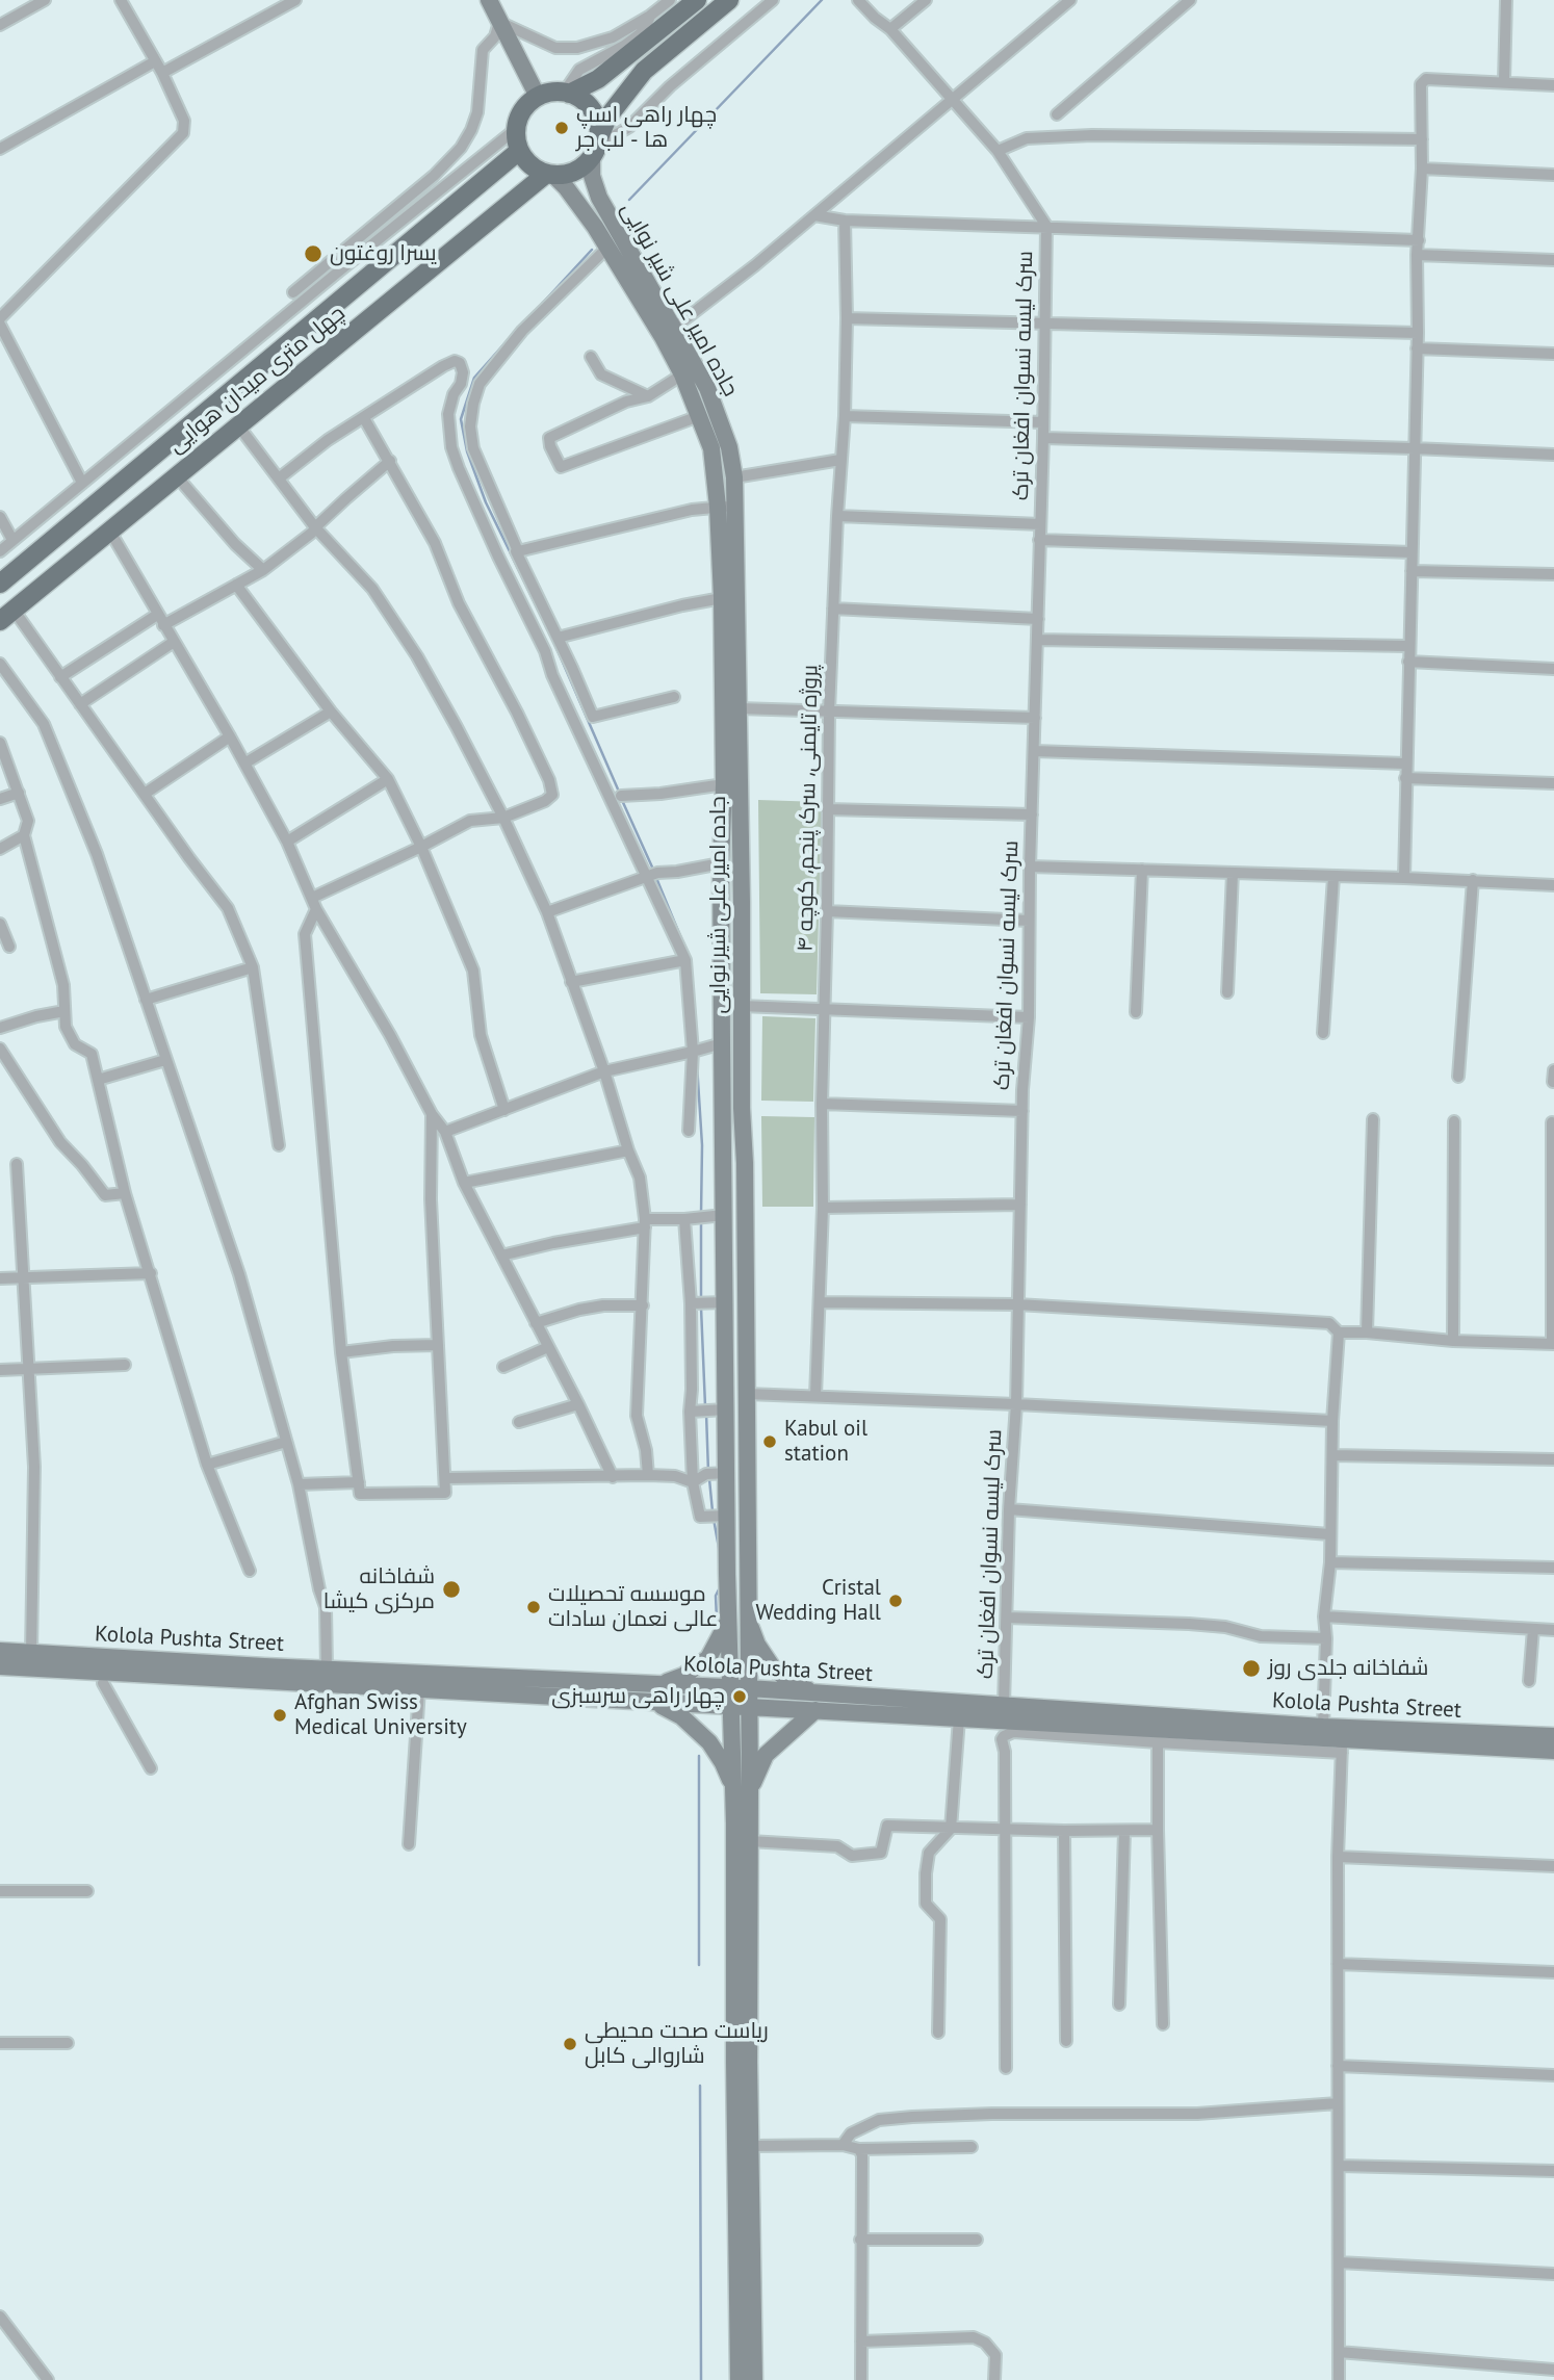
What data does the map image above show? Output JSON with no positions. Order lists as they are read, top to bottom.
{
  "streets": {
    "main road": ["جاده امیر علی شیر نوایی", "چهل متری میدان هوایی", "Kolola Pushta Street"],
    "street": ["سرک لیسه نسوان افغان‌ ترک", "پروژه تایمنی، سرک پنجم، کوچه ۴"]
  },
  "crossings": [
    ["جاده امیر علی شیر نوایی", "چهل متری میدان هوایی"],
    ["جاده امیر علی شیر نوایی", "Kolola Pushta Street"],
    ["سرک لیسه نسوان افغان‌ ترک", "Kolola Pushta Street"]
  ],
  "places": [
    "چهار راهی اسپ ها - لب جر",
    "یسرا روغتون",
    "Kabul oil station",
    "شفاخانه مرکزی کیشا",
    "Cristal Wedding Hall",
    "موسسه تحصیلات عالی نعمان سادات",
    "شفاخانه جلدی روز",
    "چهار راهی سرسبزی",
    "Afghan Swiss Medical University",
    "ریاست صحت محیطی شاروالی کابل"
  ]
}
